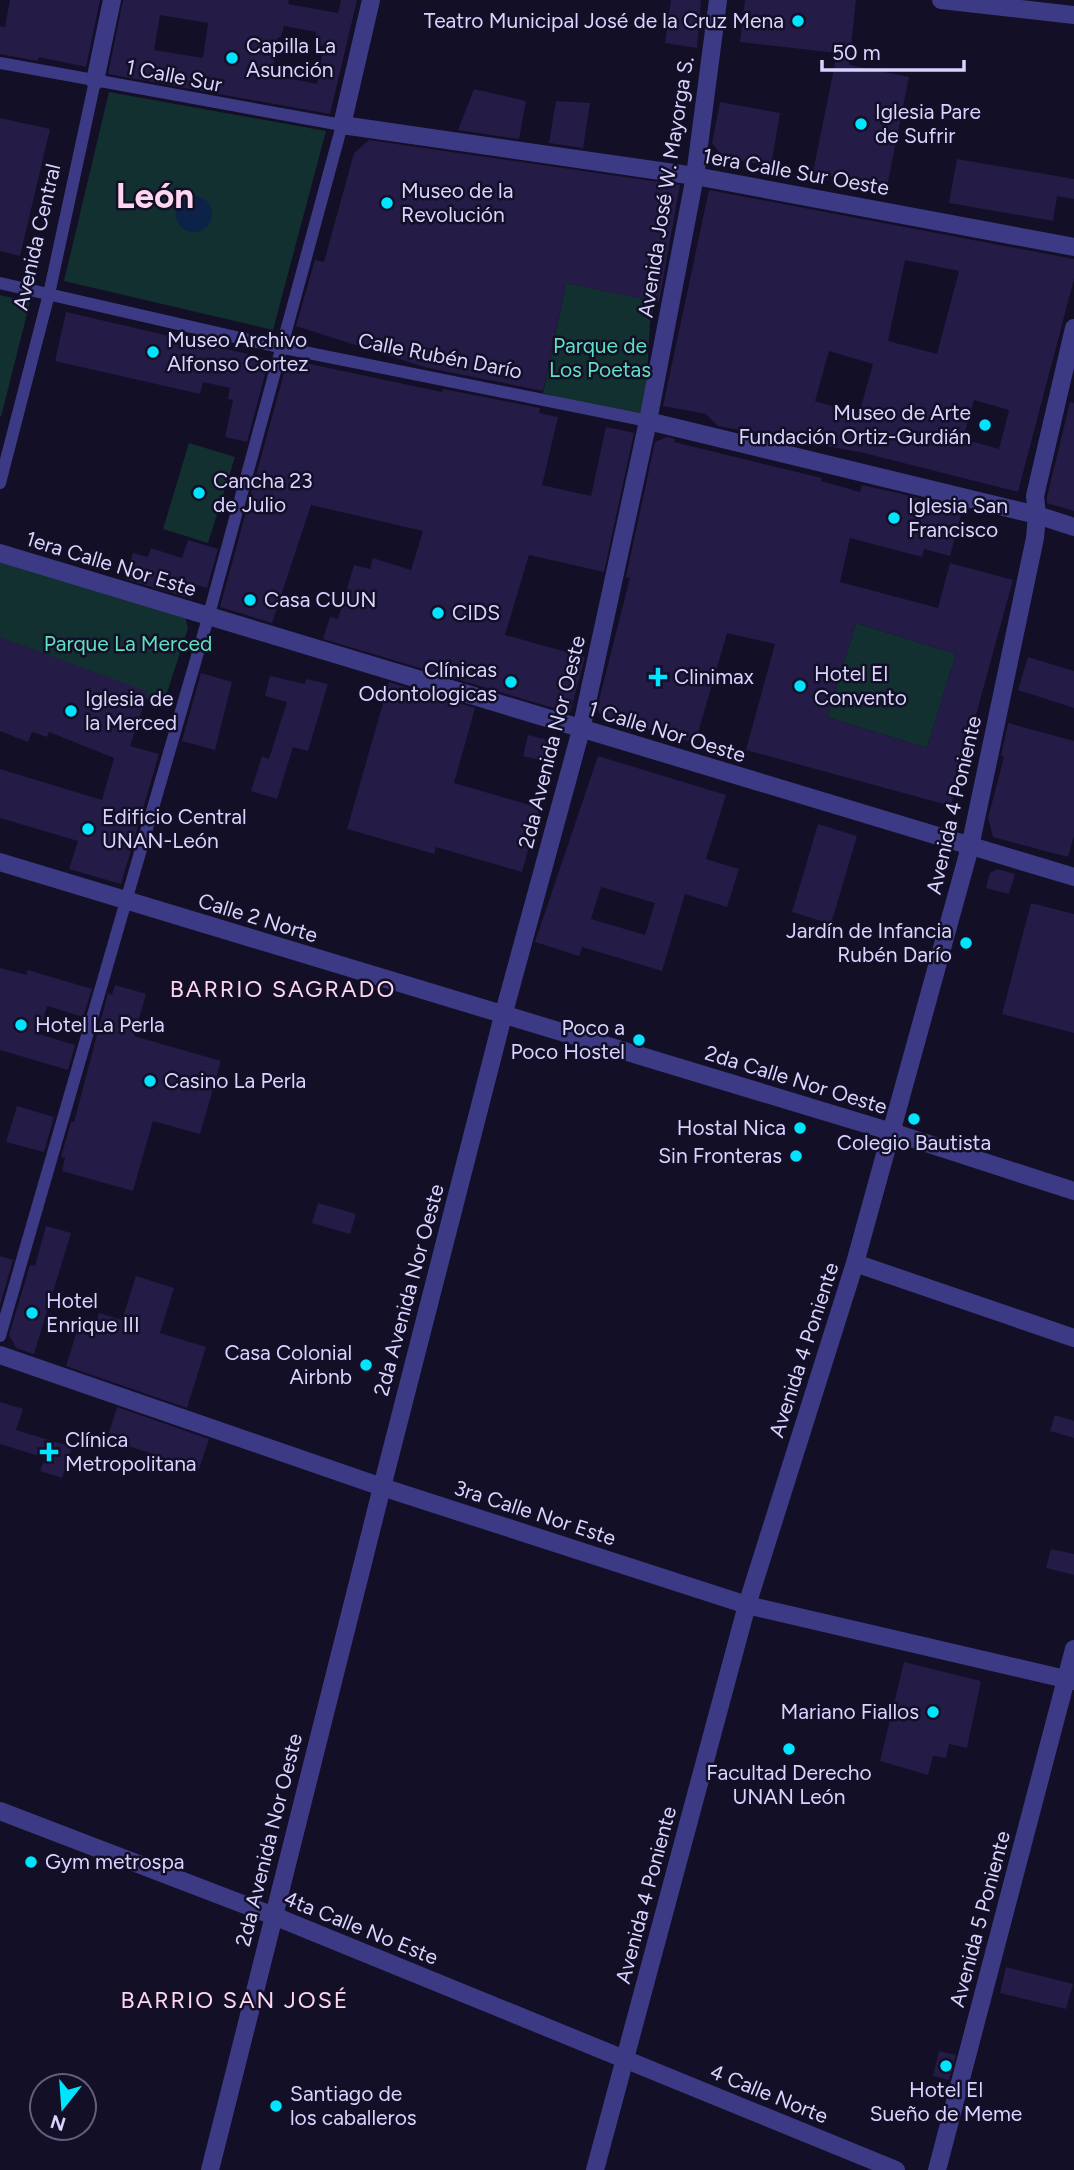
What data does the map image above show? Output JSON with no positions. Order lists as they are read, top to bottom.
{
  "streets": {
    "street": [
      "1 Calle Sur",
      "1era Calle Sur Oeste",
      "Avenida José W. Mayorga S.",
      "Avenida Central",
      "Calle Rubén Darío",
      "1era Calle Nor Este",
      "1 Calle Nor Oeste",
      "2da Avenida Nor Oeste",
      "Avenida 4 Poniente",
      "Calle 2 Norte",
      "2da Calle Nor Oeste",
      "3ra Calle Nor Este",
      "Avenida 5 Poniente",
      "4ta Calle No Este",
      "4 Calle Norte"
    ]
  },
  "crossings": [
    ["1 Calle Sur", "1era Calle Sur Oeste"],
    ["1 Calle Sur", "Avenida Central"],
    ["1era Calle Sur Oeste", "Avenida José W. Mayorga S."],
    ["Avenida José W. Mayorga S.", "Calle Rubén Darío"],
    ["Avenida José W. Mayorga S.", "2da Avenida Nor Oeste"],
    ["Avenida Central", "Calle Rubén Darío"],
    ["Calle Rubén Darío", "2da Avenida Nor Oeste"],
    ["Calle Rubén Darío", "Avenida 4 Poniente"],
    ["1era Calle Nor Este", "1 Calle Nor Oeste"],
    ["1 Calle Nor Oeste", "2da Avenida Nor Oeste"],
    ["1 Calle Nor Oeste", "Avenida 4 Poniente"],
    ["2da Avenida Nor Oeste", "Calle 2 Norte"],
    ["2da Avenida Nor Oeste", "2da Calle Nor Oeste"],
    ["2da Avenida Nor Oeste", "3ra Calle Nor Este"],
    ["2da Avenida Nor Oeste", "4ta Calle No Este"],
    ["Avenida 4 Poniente", "2da Calle Nor Oeste"],
    ["Avenida 4 Poniente", "3ra Calle Nor Este"],
    ["Avenida 4 Poniente", "4ta Calle No Este"],
    ["Avenida 4 Poniente", "4 Calle Norte"],
    ["Calle 2 Norte", "2da Calle Nor Oeste"],
    ["3ra Calle Nor Este", "Avenida 5 Poniente"],
    ["4ta Calle No Este", "4 Calle Norte"]
  ],
  "districts": ["León", "BARRIO SAGRADO", "BARRIO SAN JOSÉ"],
  "parks": ["Parque de Los Poetas", "Parque La Merced"],
  "places": {
    "other": [
      "Teatro Municipal José de la Cruz Mena",
      "Capilla La Asunción",
      "Iglesia Pare de Sufrir",
      "Museo de la Revolución",
      "Museo Archivo Alfonso Cortez",
      "Museo de Arte Fundación Ortiz-Gurdián",
      "Cancha 23 de Julio",
      "Iglesia San Francisco",
      "Casa CUUN",
      "CIDS",
      "Clínicas Odontologicas",
      "Hotel El Convento",
      "Iglesia de la Merced",
      "Edificio Central UNAN-León",
      "Jardín de Infancia Rubén Darío",
      "Hotel La Perla",
      "Poco a Poco Hostel",
      "Casino La Perla",
      "Colegio Bautista",
      "Hostal Nica",
      "Sin Fronteras",
      "Hotel Enrique III",
      "Casa Colonial Airbnb",
      "Mariano Fiallos",
      "Facultad Derecho UNAN León",
      "Gym metrospa",
      "Hotel El Sueño de Meme",
      "Santiago de los caballeros"
    ],
    "health": ["Clinimax", "Clínica Metropolitana"]
  },
  "scale_bar": "50 m",
  "north": "bottom"
}
